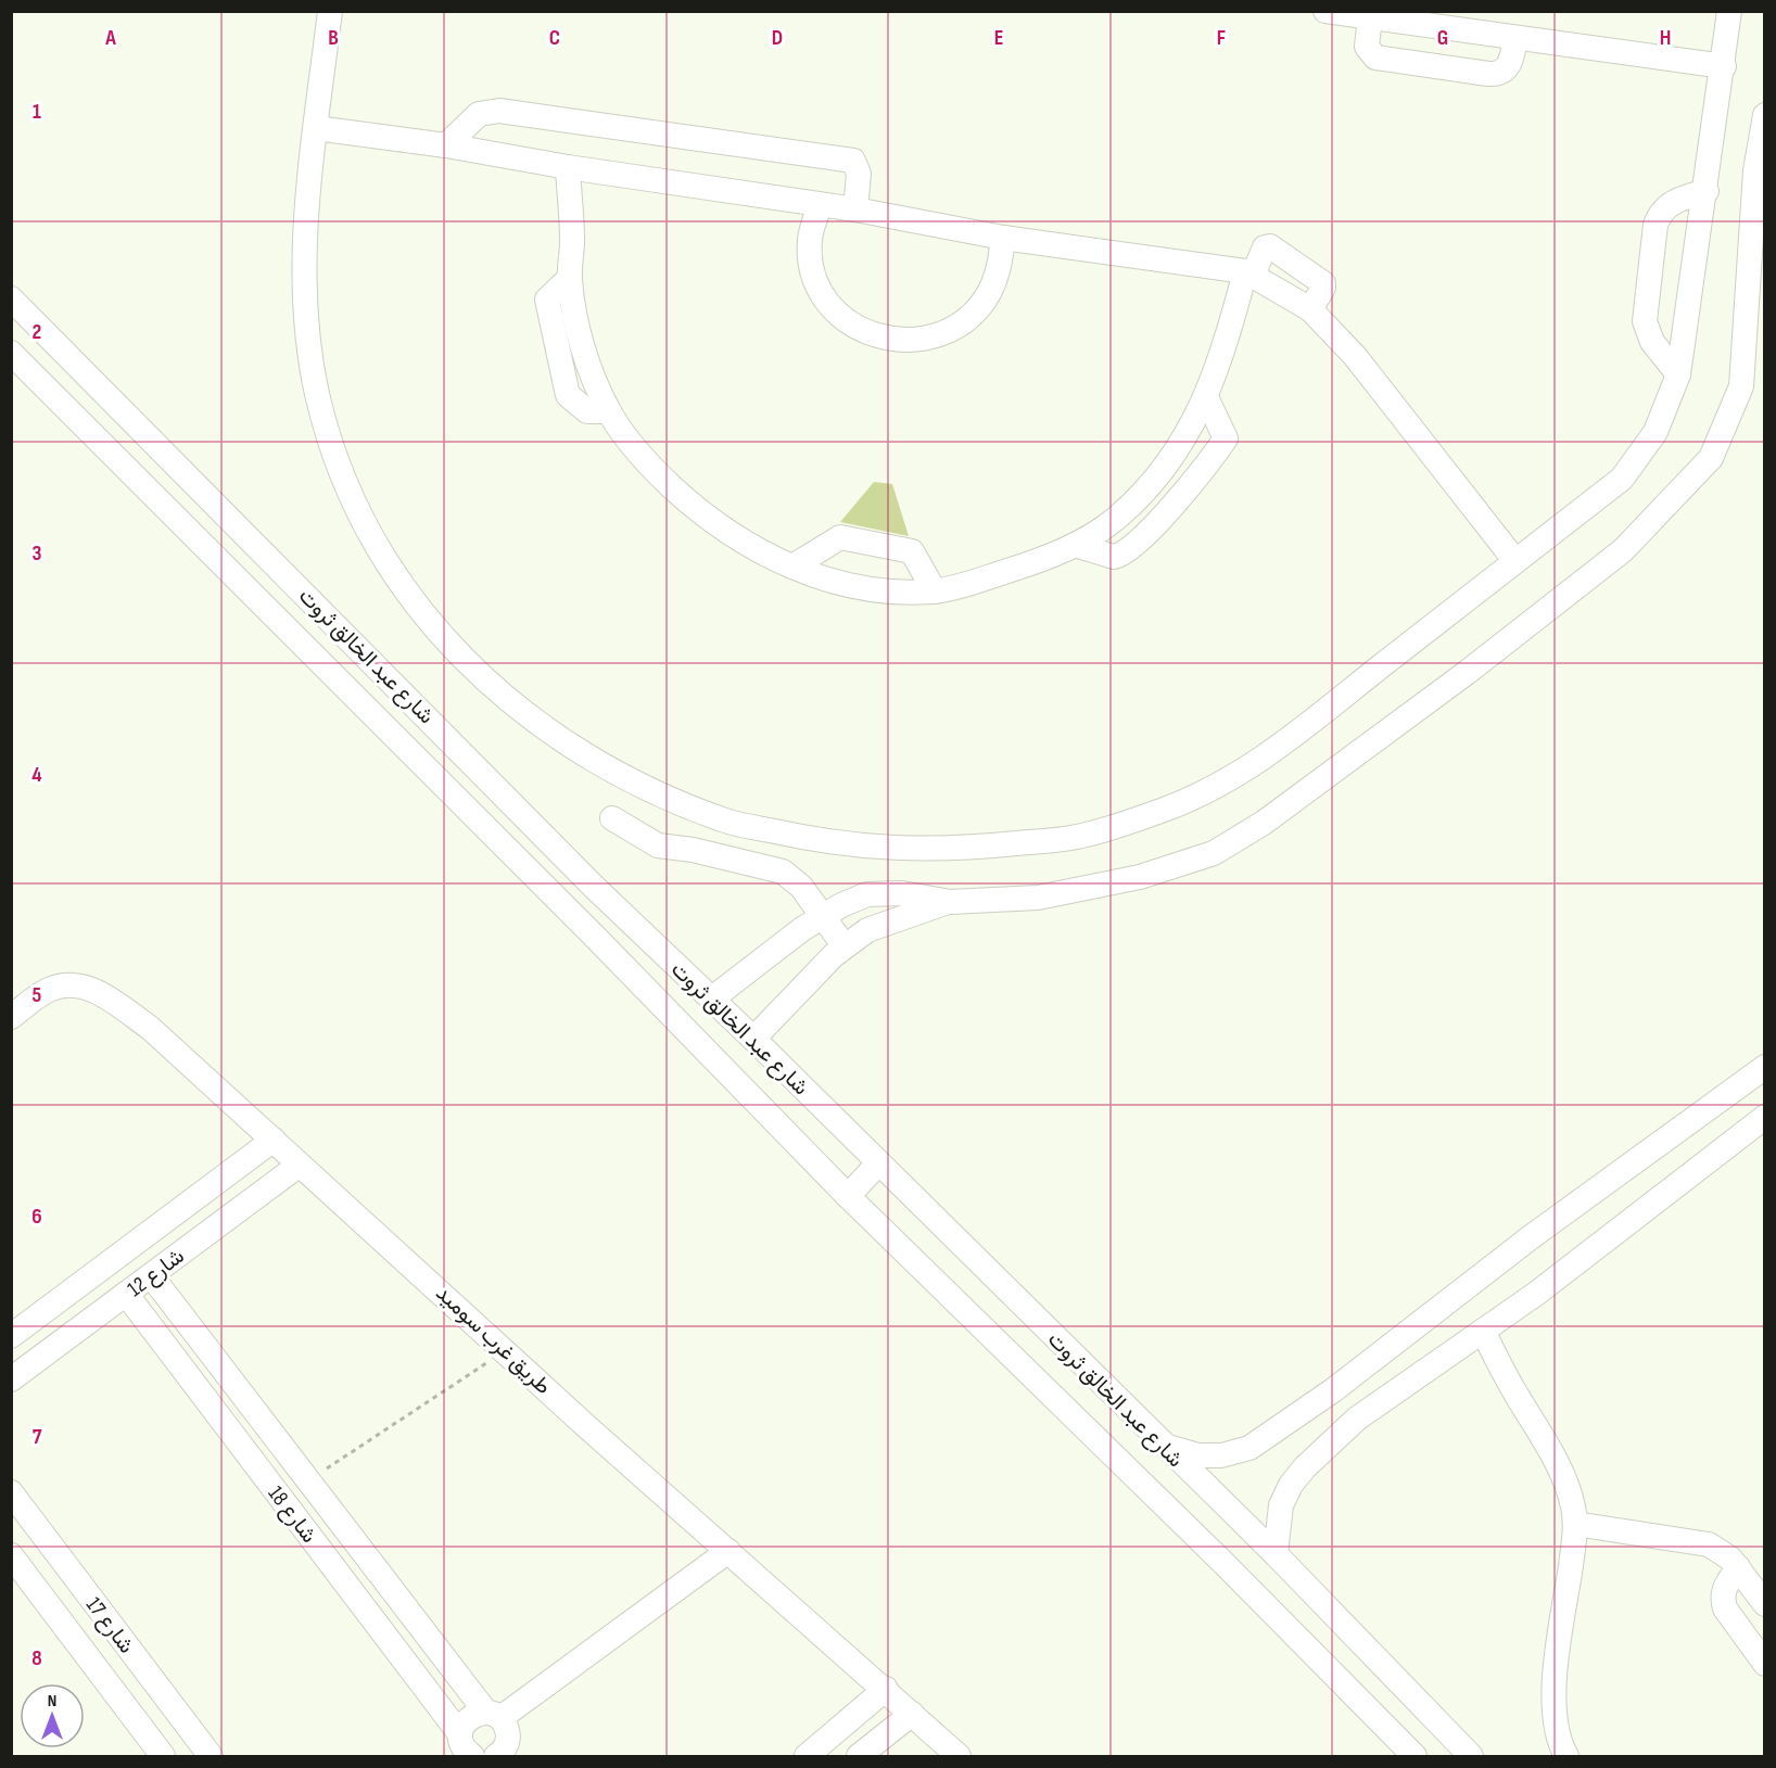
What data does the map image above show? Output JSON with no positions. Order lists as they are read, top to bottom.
{
  "streets": {
    "street": [
      "شارع عبد الخالق ثروت",
      "شارع 12",
      "طريق غرب سوميد",
      "شارع 18",
      "شارع 17"
    ]
  },
  "crossings": [
    ["شارع 12", "طريق غرب سوميد"],
    ["شارع 12", "شارع 18"]
  ],
  "north": "top",
  "grid": {
    "columns": [
      "A",
      "B",
      "C",
      "D",
      "E",
      "F",
      "G",
      "H"
    ],
    "rows": [
      "1",
      "2",
      "3",
      "4",
      "5",
      "6",
      "7",
      "8"
    ]
  }
}
